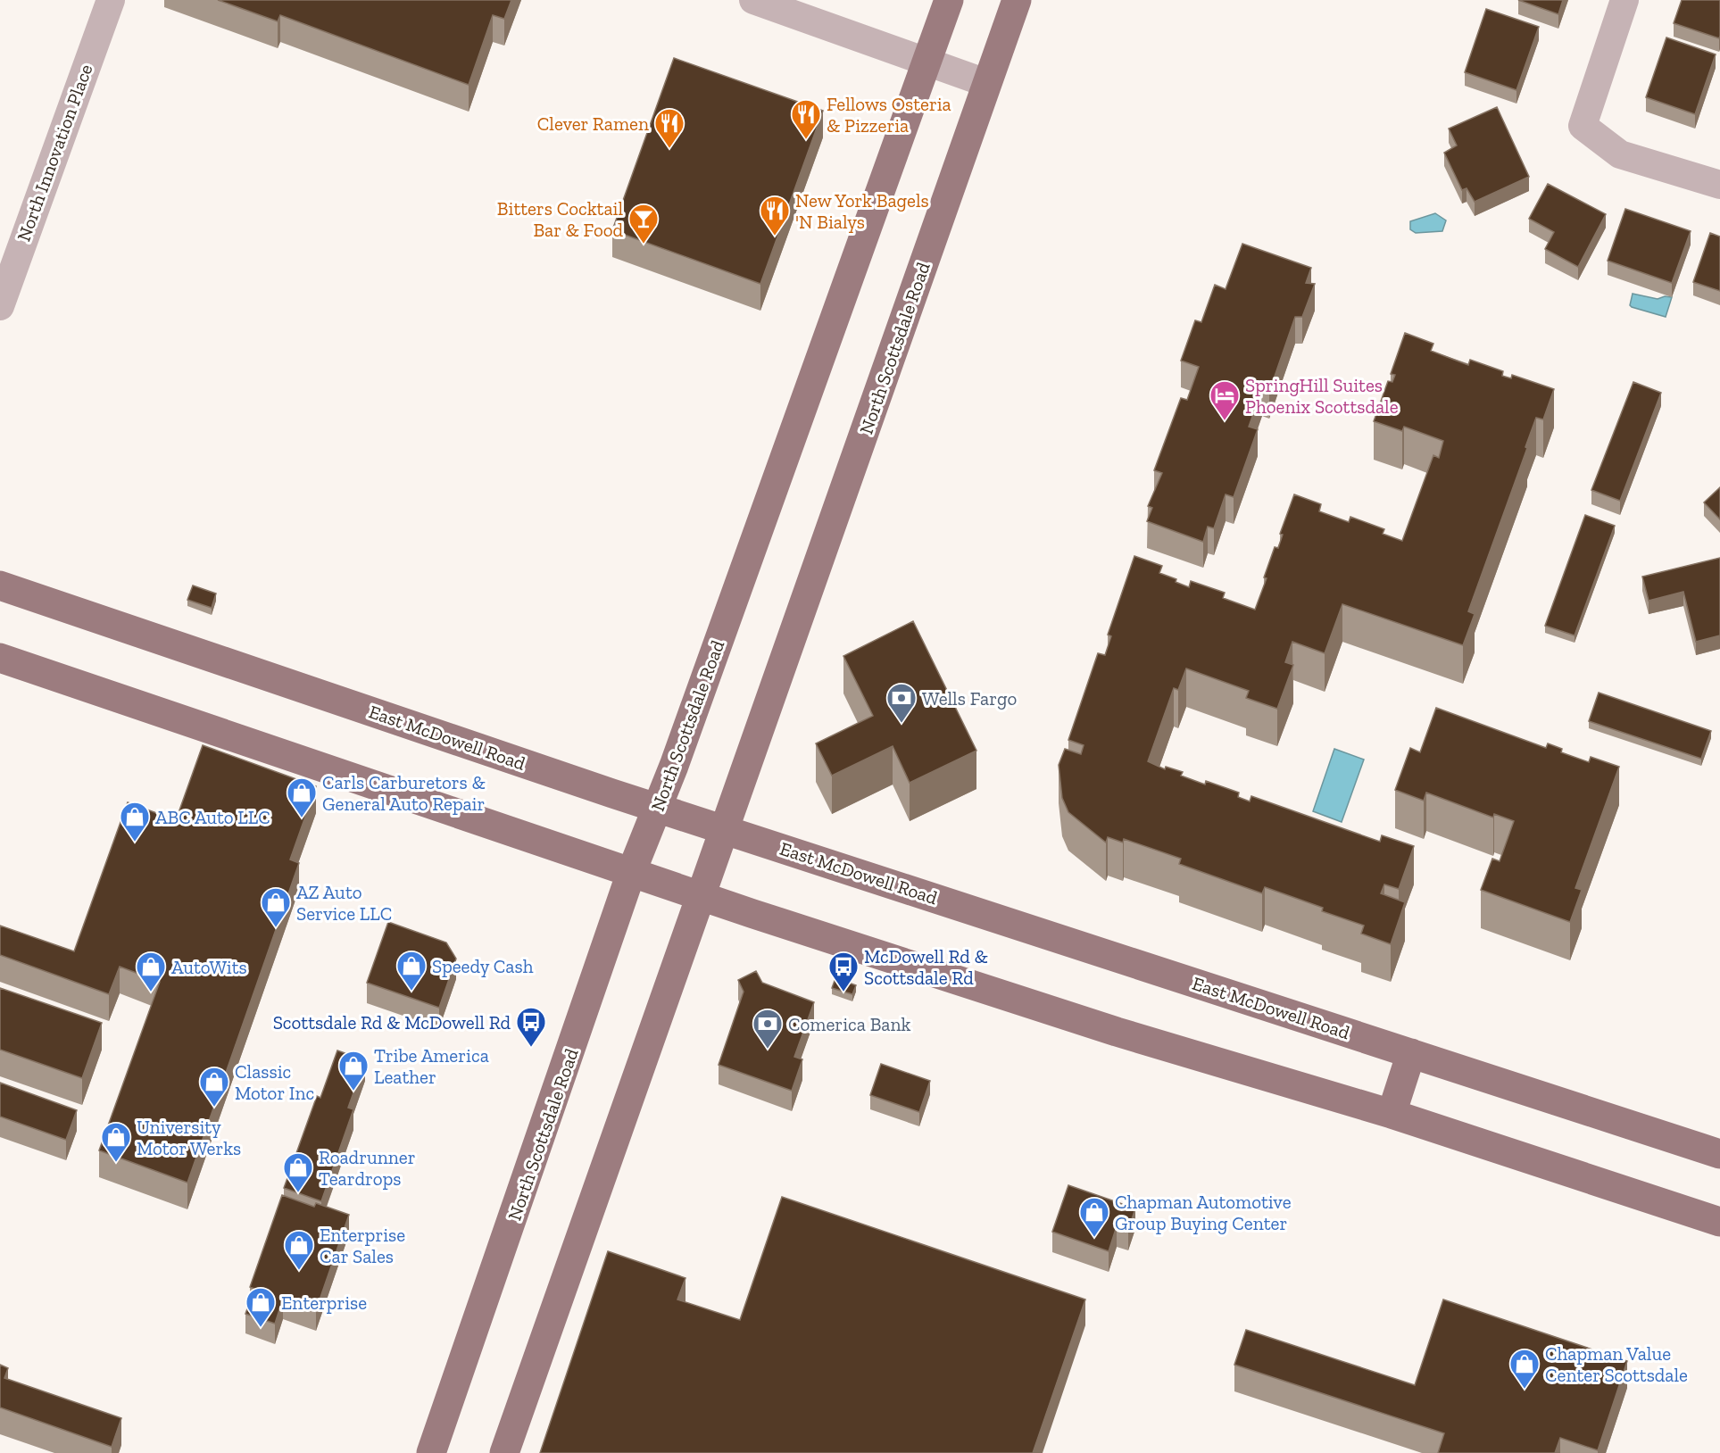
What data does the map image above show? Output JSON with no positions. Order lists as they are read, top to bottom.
{
  "streets": {
    "main road": ["North Scottsdale Road", "East McDowell Road"],
    "street": ["North Innovation Place"]
  },
  "crossings": [
    ["North Scottsdale Road", "East McDowell Road"]
  ],
  "places": {
    "restaurant": ["Fellows Osteria & Pizzeria", "Clever Ramen", "New York Bagels 'N Bialys"],
    "bar": ["Bitters Cocktail Bar & Food"],
    "hotel": ["SpringHill Suites Phoenix Scottsdale"],
    "bank": ["Wells Fargo", "Comerica Bank"],
    "shop": [
      "Carls Carburetors & General Auto Repair",
      "ABC Auto LLC",
      "AZ Auto Service LLC",
      "Speedy Cash",
      "AutoWits",
      "Tribe America Leather",
      "Classic Motor Inc",
      "University Motor Werks",
      "Roadrunner Teardrops",
      "Chapman Automotive Group Buying Center",
      "Enterprise Car Sales",
      "Enterprise",
      "Chapman Value Center Scottsdale"
    ],
    "bus stop": ["McDowell Rd & Scottsdale Rd", "Scottsdale Rd & McDowell Rd"]
  }
}
